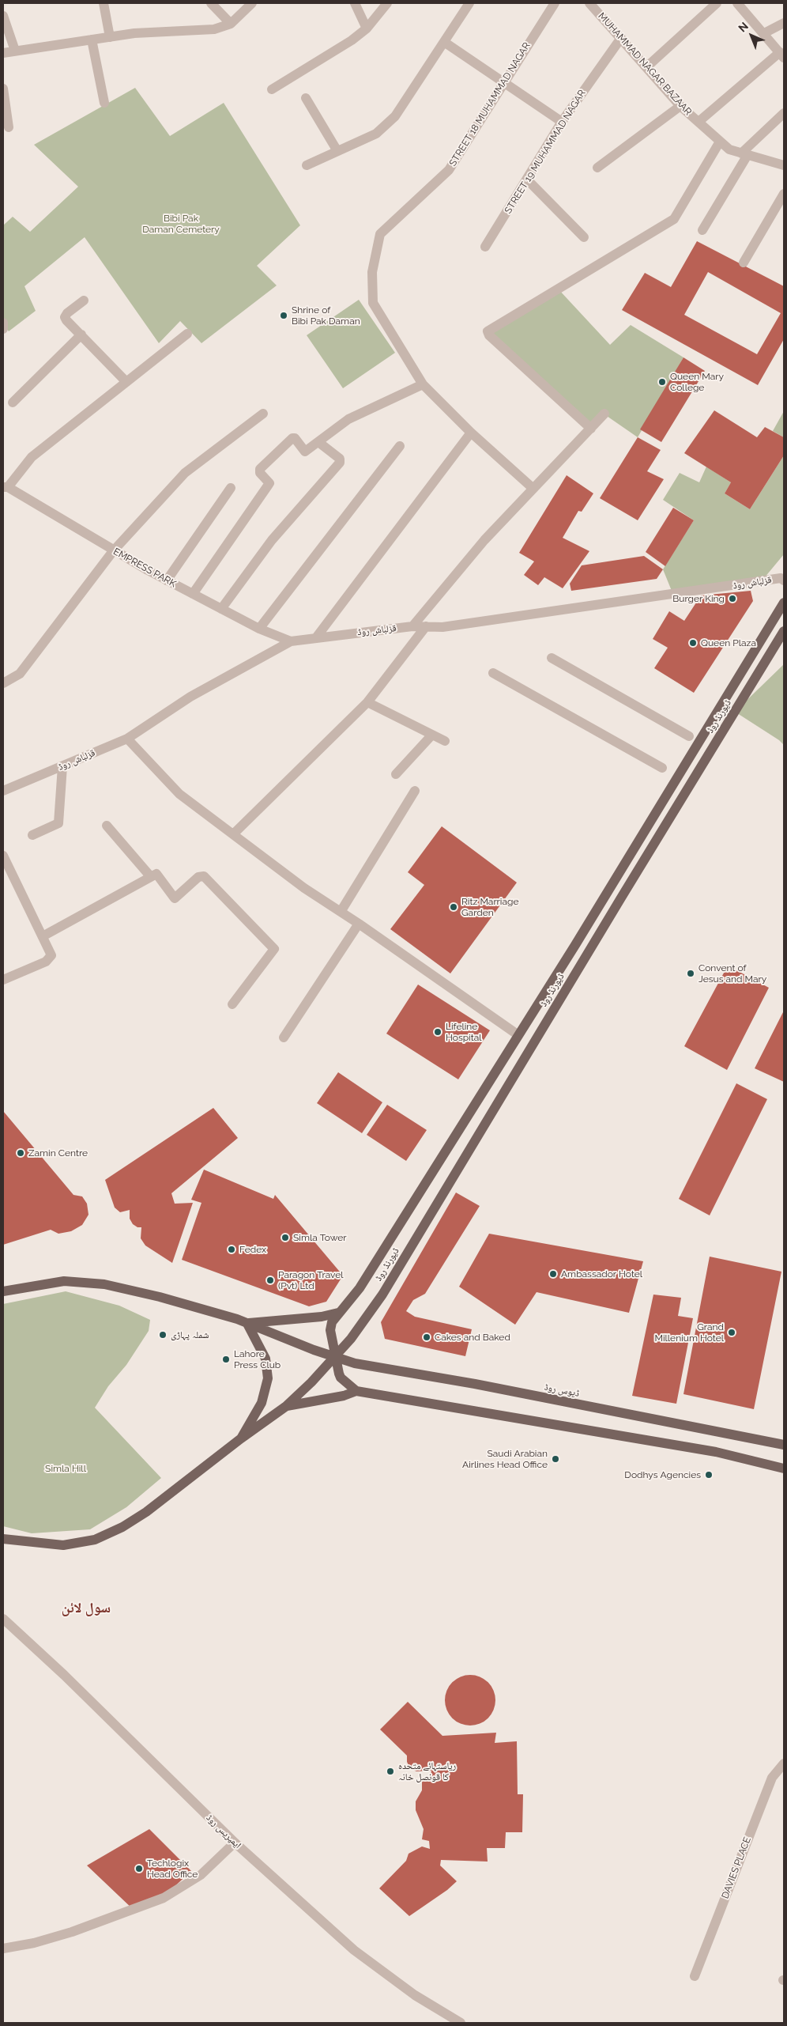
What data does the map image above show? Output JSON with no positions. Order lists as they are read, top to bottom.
{
  "streets": {
    "main road": ["ڈیورنڈ روڈ", "ڈیوس روڈ"],
    "street": [
      "MUHAMMAD NAGAR BAZAAR",
      "STREET 18 MUHAMMAD NAGAR",
      "STREET 19 MUHAMMAD NAGAR",
      "EMPRESS PARK",
      "قزلباش روڈ",
      "ایمپریس روڈ",
      "DAVIES PLACE"
    ]
  },
  "crossings": [
    ["MUHAMMAD NAGAR BAZAAR", "STREET 19 MUHAMMAD NAGAR"],
    ["EMPRESS PARK", "قزلباش روڈ"],
    ["ڈیورنڈ روڈ", "ڈیوس روڈ"]
  ],
  "districts": ["سول لائن"],
  "parks": ["Bibi Pak Daman Cemetery", "Simla Hill"],
  "places": [
    "Shrine of Bibi Pak Daman",
    "Queen Mary College",
    "Burger King",
    "Queen Plaza",
    "Ritz Marriage Garden",
    "Convent of Jesus and Mary",
    "Lifeline Hospital",
    "Zamin Centre",
    "Simla Tower",
    "Fedex",
    "Ambassador Hotel",
    "Paragon Travel (Pvt) Ltd",
    "Grand Millenium Hotel",
    "شملہ پہاڑی",
    "Cakes and Baked",
    "Lahore Press Club",
    "Saudi Arabian Airlines Head Office",
    "Dodhys Agencies",
    "ریاستہائے متحدہ کا قونصل خانہ",
    "Techlogix Head Office"
  ],
  "north": "top left"
}
